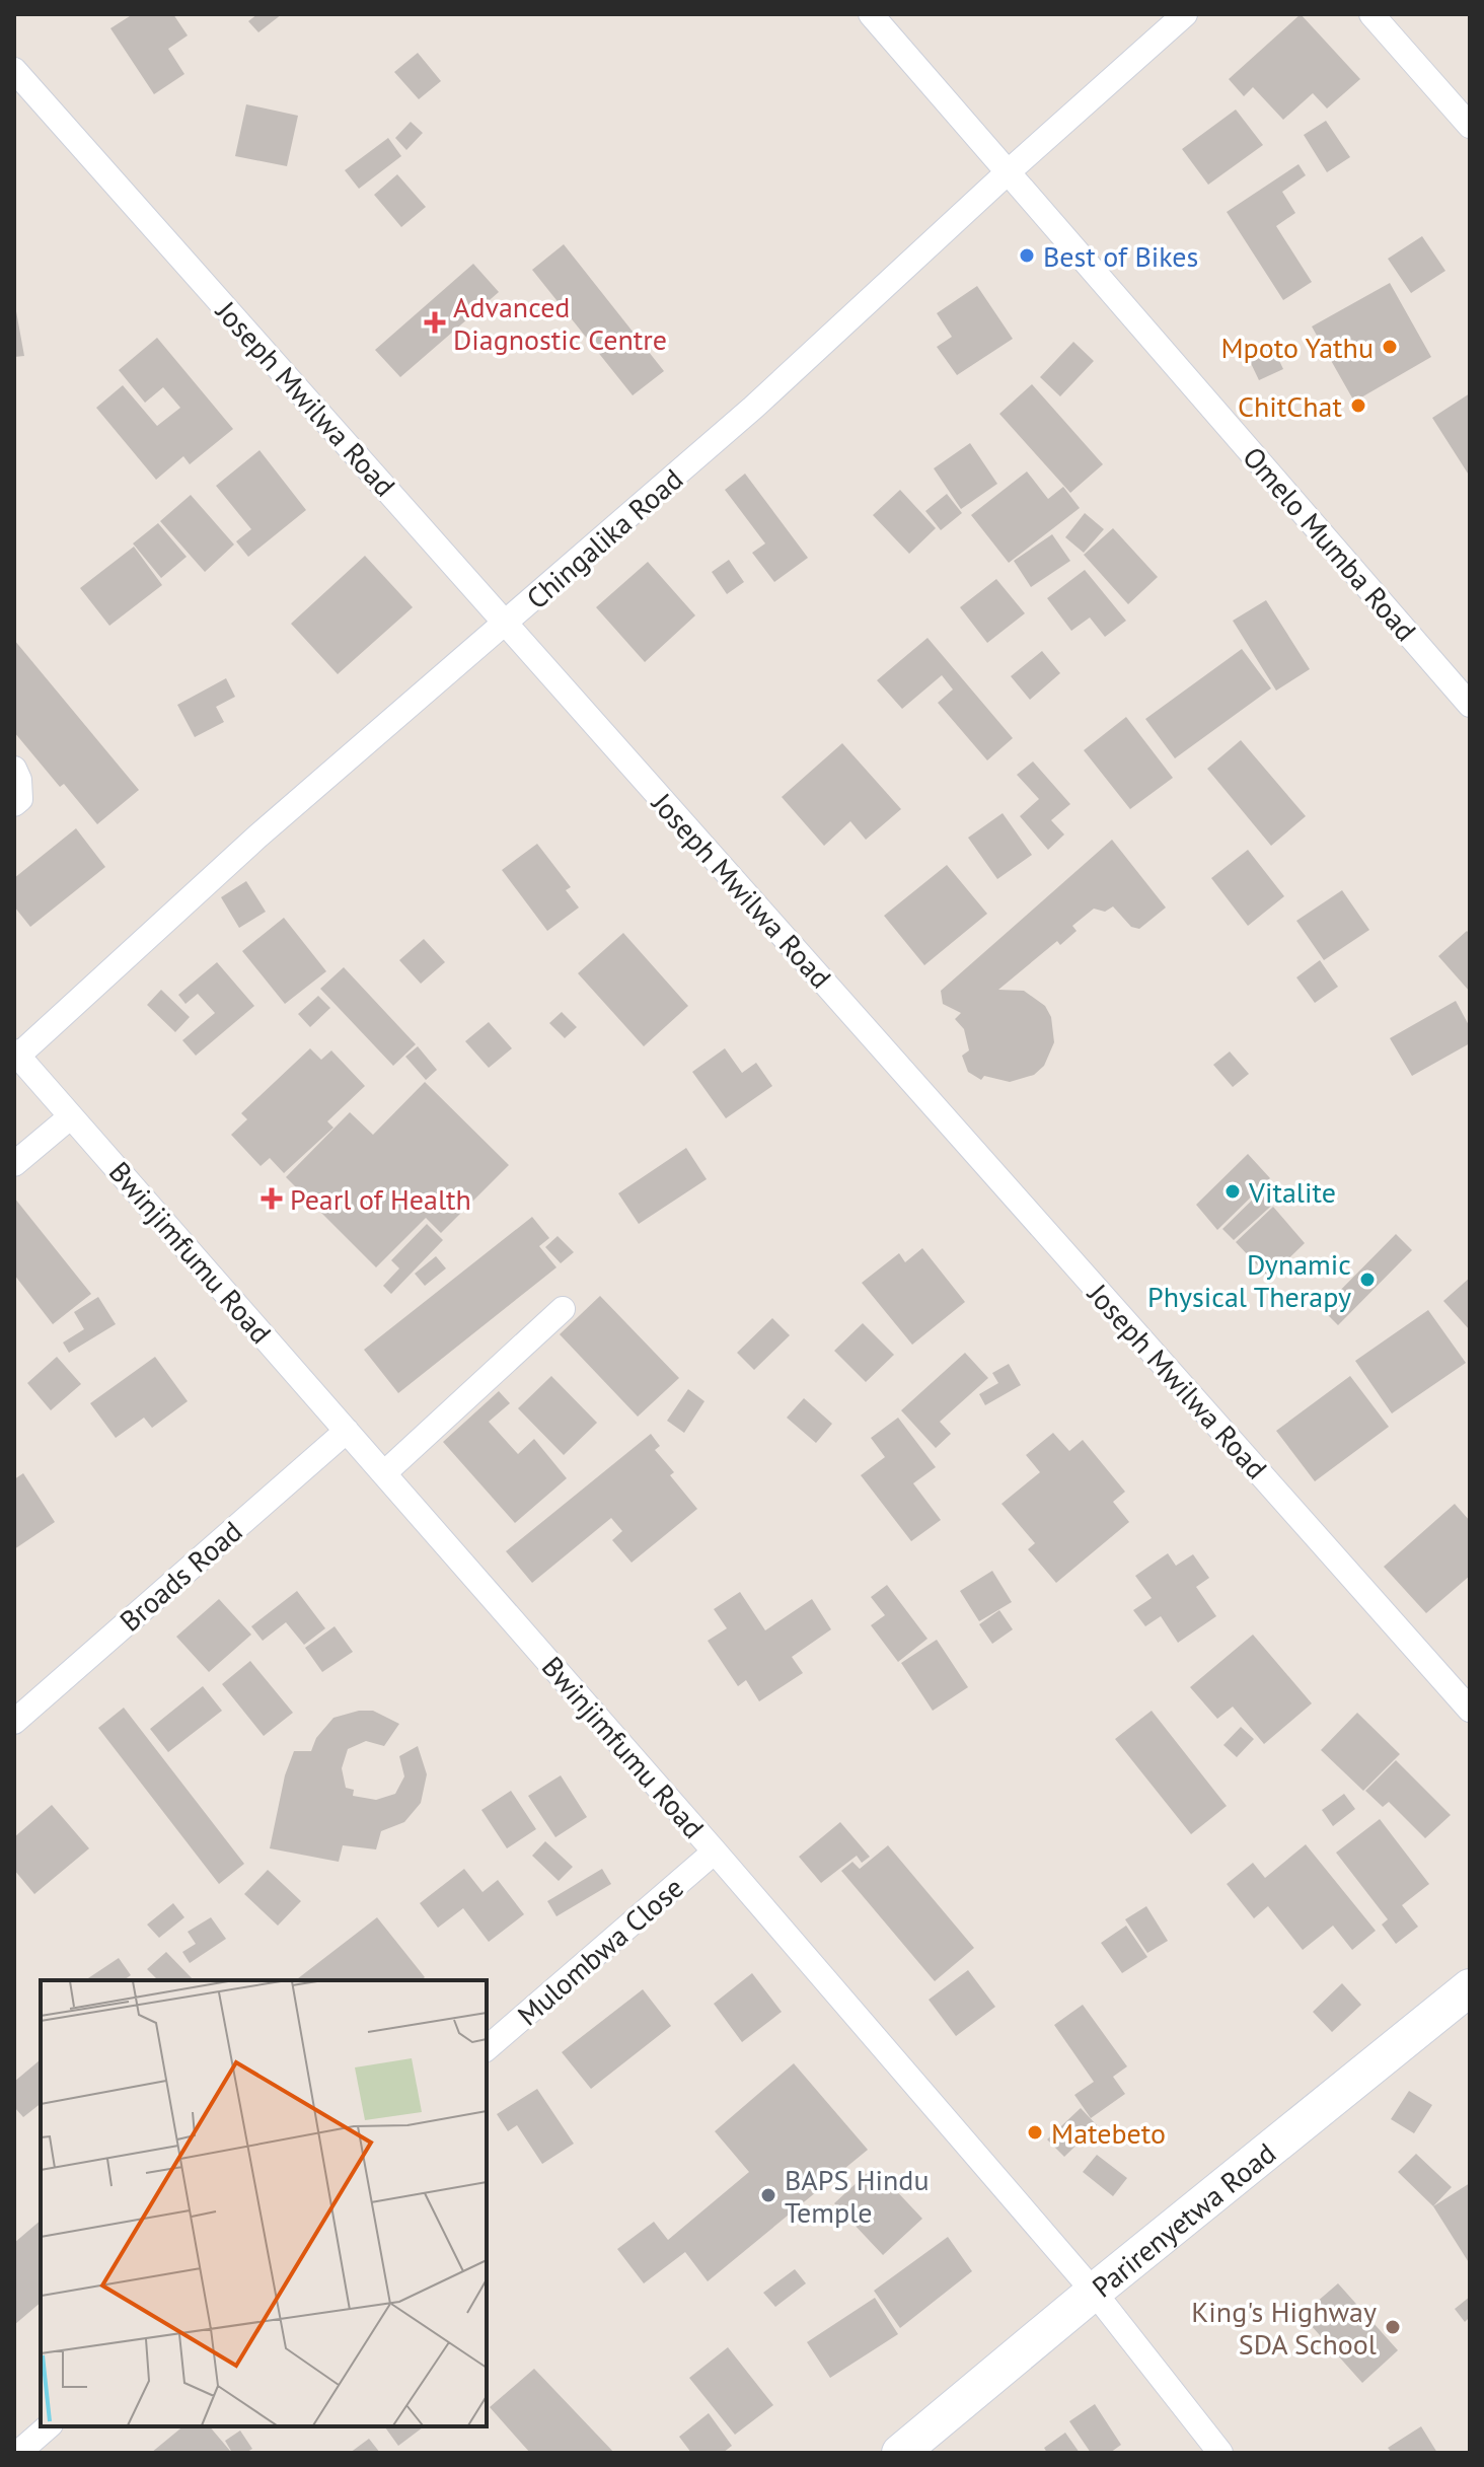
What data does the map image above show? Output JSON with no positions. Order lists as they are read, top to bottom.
{
  "streets": {
    "main road": ["Parirenyetwa Road"],
    "street": [
      "Joseph Mwilwa Road",
      "Chingalika Road",
      "Omelo Mumba Road",
      "Bwinjimfumu Road",
      "Broads Road",
      "Mulombwa Close"
    ]
  },
  "crossings": [
    ["Joseph Mwilwa Road", "Chingalika Road"],
    ["Chingalika Road", "Omelo Mumba Road"],
    ["Chingalika Road", "Bwinjimfumu Road"],
    ["Bwinjimfumu Road", "Broads Road"],
    ["Bwinjimfumu Road", "Mulombwa Close"],
    ["Bwinjimfumu Road", "Parirenyetwa Road"]
  ],
  "places": {
    "other": [
      "Best of Bikes",
      "Mpoto Yathu",
      "ChitChat",
      "Vitalite",
      "Dynamic Physical Therapy",
      "Matebeto",
      "BAPS Hindu Temple",
      "King's Highway SDA School"
    ],
    "health": ["Advanced Diagnostic Centre", "Pearl of Health"]
  }
}
